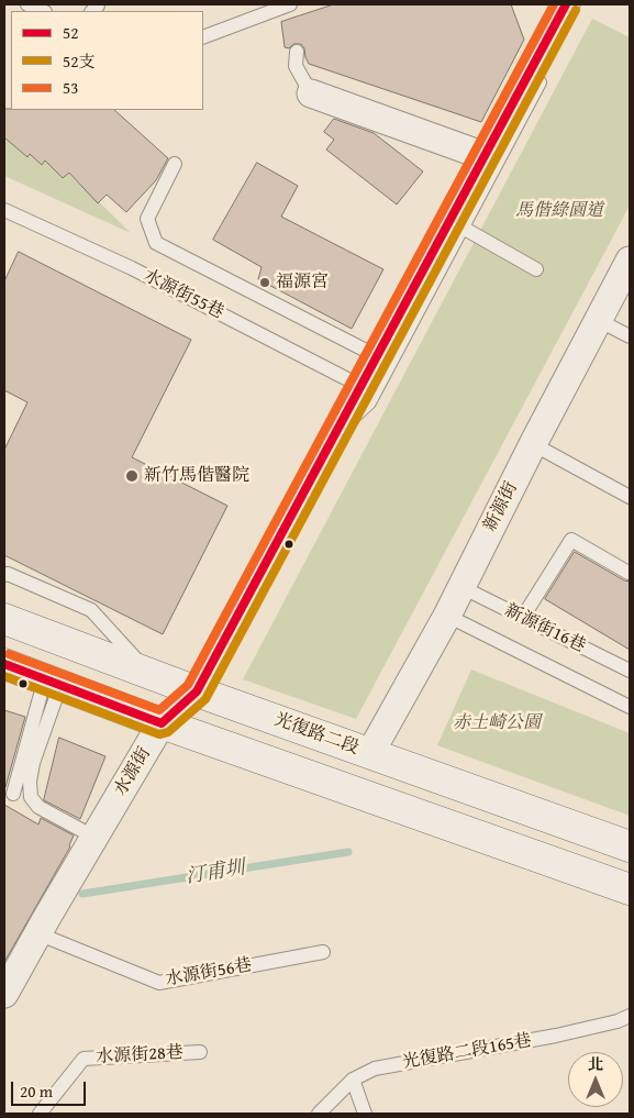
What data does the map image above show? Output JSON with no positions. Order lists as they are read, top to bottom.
{
  "streets": {
    "main road": ["光復路二段"],
    "street": ["新源街", "水源街"],
    "lane": [
      "水源街55巷",
      "新源街16巷",
      "水源街56巷",
      "光復路二段165巷",
      "水源街28巷"
    ]
  },
  "crossings": [
    ["水源街55巷", "水源街"],
    ["新源街", "新源街16巷"],
    ["新源街", "光復路二段"],
    ["光復路二段", "水源街"],
    ["水源街", "水源街56巷"]
  ],
  "water": ["汀甫圳"],
  "parks": ["馬偕綠園道", "赤土崎公園"],
  "places": ["福源宮", "新竹馬偕醫院"],
  "lines": ["transit line 52", "transit line 53", "transit line 52支"],
  "legend": ["52", "52支", "53"],
  "scale_bar": "20 m",
  "north": "top"
}
